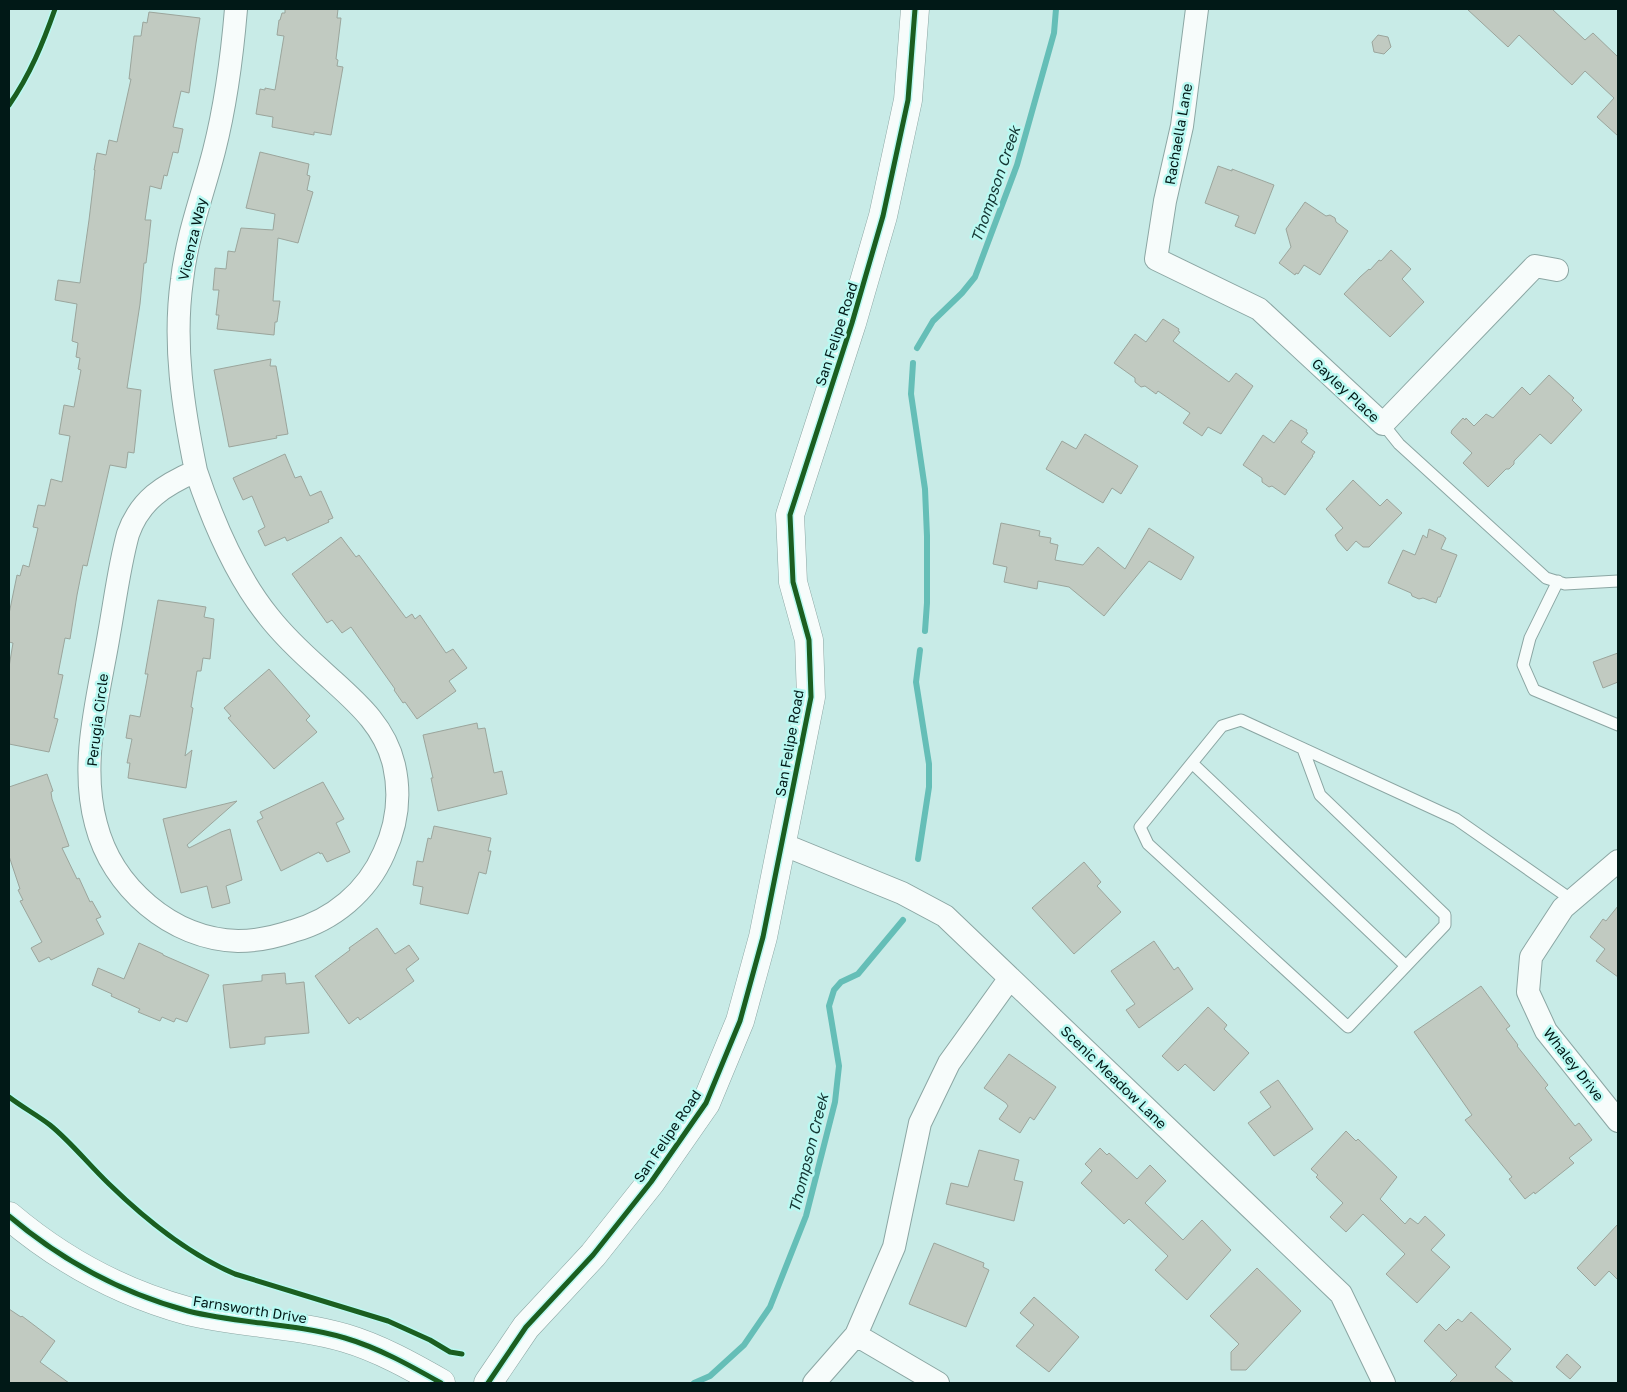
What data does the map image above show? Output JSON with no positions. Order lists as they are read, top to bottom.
{
  "streets": {
    "street": [
      "Rachaella Lane",
      "Vicenza Way",
      "San Felipe Road",
      "Gayley Place",
      "Perugia Circle",
      "Whaley Drive",
      "Scenic Meadow Lane",
      "Farnsworth Drive"
    ]
  },
  "crossings": [
    ["Rachaella Lane", "Gayley Place"],
    ["Vicenza Way", "Perugia Circle"],
    ["San Felipe Road", "Scenic Meadow Lane"]
  ],
  "water": ["Thompson Creek"]
}
